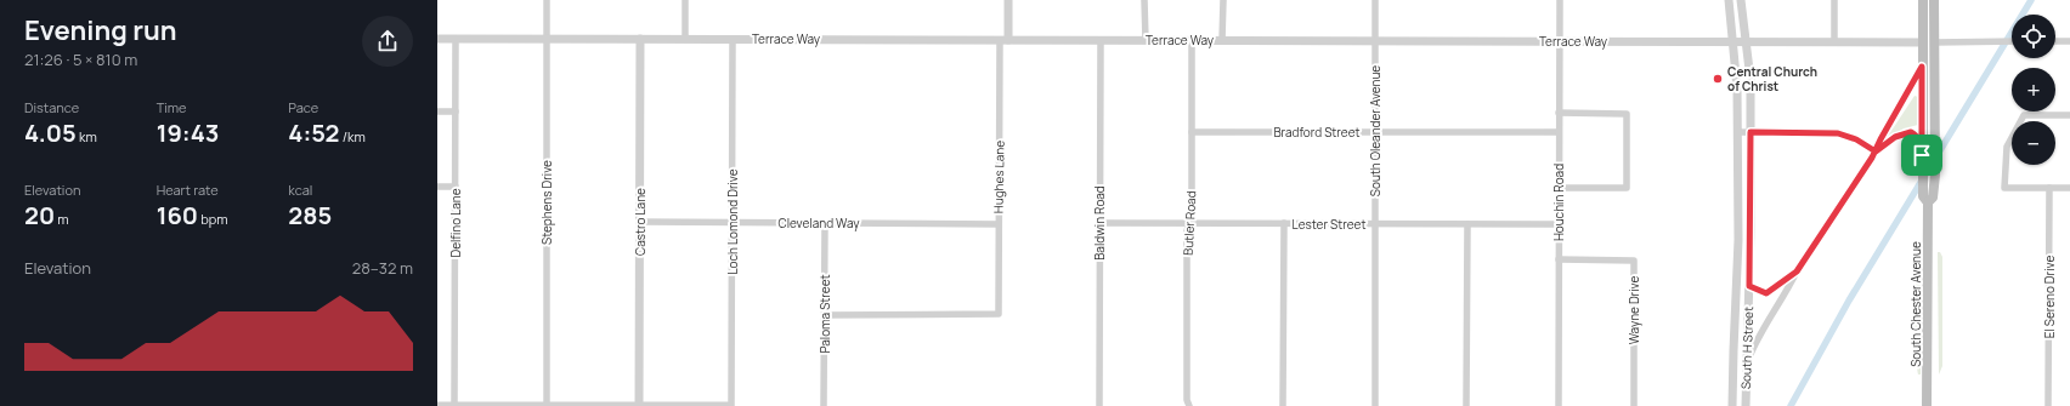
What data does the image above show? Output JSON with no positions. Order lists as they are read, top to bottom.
{
  "streets": {
    "main road": ["South Chester Avenue"],
    "street": [
      "Terrace Way",
      "South Oleander Avenue",
      "Bradford Street",
      "Hughes Lane",
      "Stephens Drive",
      "Houchin Road",
      "Castro Lane",
      "Loch Lomond Drive",
      "Delfino Lane",
      "Cleveland Way",
      "Baldwin Road",
      "Butler Road",
      "Lester Street",
      "El Sereno Drive",
      "Wayne Drive",
      "Paloma Street",
      "South H Street"
    ]
  },
  "crossings": [
    ["Terrace Way", "South Oleander Avenue"],
    ["Terrace Way", "Hughes Lane"],
    ["Terrace Way", "Stephens Drive"],
    ["Terrace Way", "Houchin Road"],
    ["Terrace Way", "Castro Lane"],
    ["Terrace Way", "Loch Lomond Drive"],
    ["Terrace Way", "Delfino Lane"],
    ["Terrace Way", "Baldwin Road"],
    ["Terrace Way", "Butler Road"],
    ["Terrace Way", "South Chester Avenue"],
    ["Terrace Way", "South H Street"],
    ["South Oleander Avenue", "Bradford Street"],
    ["South Oleander Avenue", "Lester Street"],
    ["Bradford Street", "Houchin Road"],
    ["Bradford Street", "Butler Road"],
    ["Hughes Lane", "Cleveland Way"],
    ["Hughes Lane", "Paloma Street"],
    ["Houchin Road", "Lester Street"],
    ["Houchin Road", "Wayne Drive"],
    ["Castro Lane", "Cleveland Way"],
    ["Loch Lomond Drive", "Cleveland Way"],
    ["Cleveland Way", "Paloma Street"],
    ["Baldwin Road", "Lester Street"],
    ["Butler Road", "Lester Street"]
  ],
  "places": ["Central Church of Christ"],
  "page": {
    "heading": ["Evening run", "21:26 · 5 × 810 m"],
    "map_buttons": ["+", "−"],
    "stats": [
      ["Distance", "4.05 km"],
      ["Time", "19:43"],
      ["Pace", "4:52 /km"],
      ["Elevation", "20 m"],
      ["Heart rate", "160 bpm"],
      ["kcal", "285"]
    ],
    "chart": ["Elevation", "28–32 m"]
  }
}
